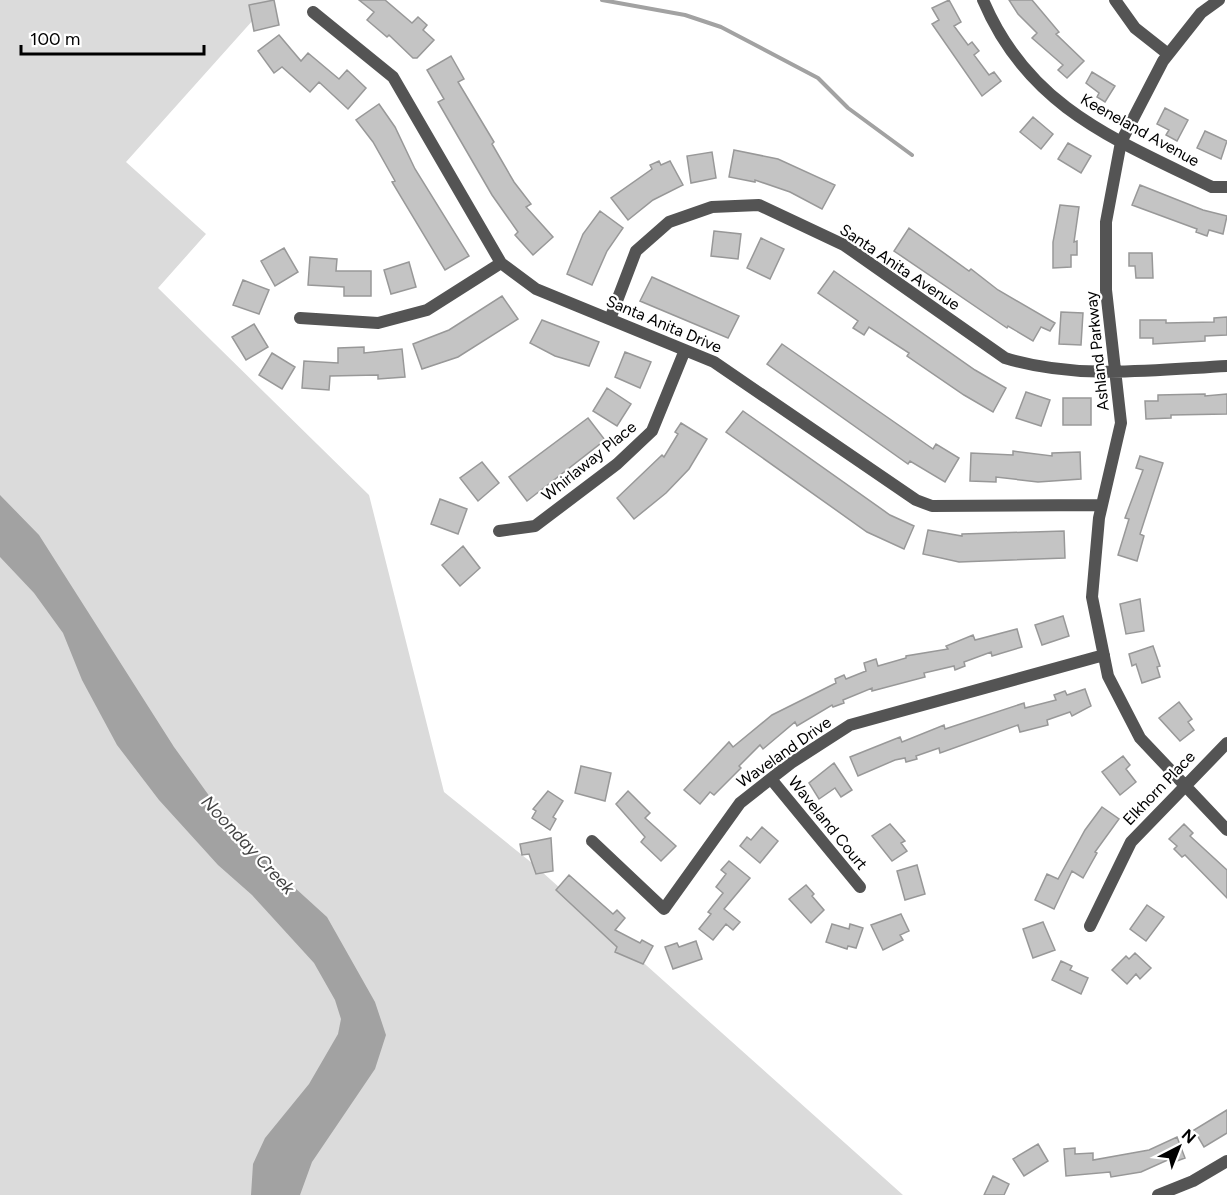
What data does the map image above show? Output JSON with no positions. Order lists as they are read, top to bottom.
{
  "streets": {
    "street": [
      "Keeneland Avenue",
      "Santa Anita Avenue",
      "Santa Anita Drive",
      "Ashland Parkway",
      "Whirlaway Place",
      "Waveland Drive",
      "Elkhorn Place",
      "Waveland Court"
    ]
  },
  "crossings": [
    ["Keeneland Avenue", "Ashland Parkway"],
    ["Santa Anita Avenue", "Santa Anita Drive"],
    ["Santa Anita Avenue", "Ashland Parkway"],
    ["Santa Anita Drive", "Ashland Parkway"],
    ["Santa Anita Drive", "Whirlaway Place"],
    ["Ashland Parkway", "Waveland Drive"],
    ["Ashland Parkway", "Elkhorn Place"],
    ["Waveland Drive", "Waveland Court"]
  ],
  "water": ["Noonday Creek"],
  "scale_bar": "100 m",
  "north": "top right"
}
